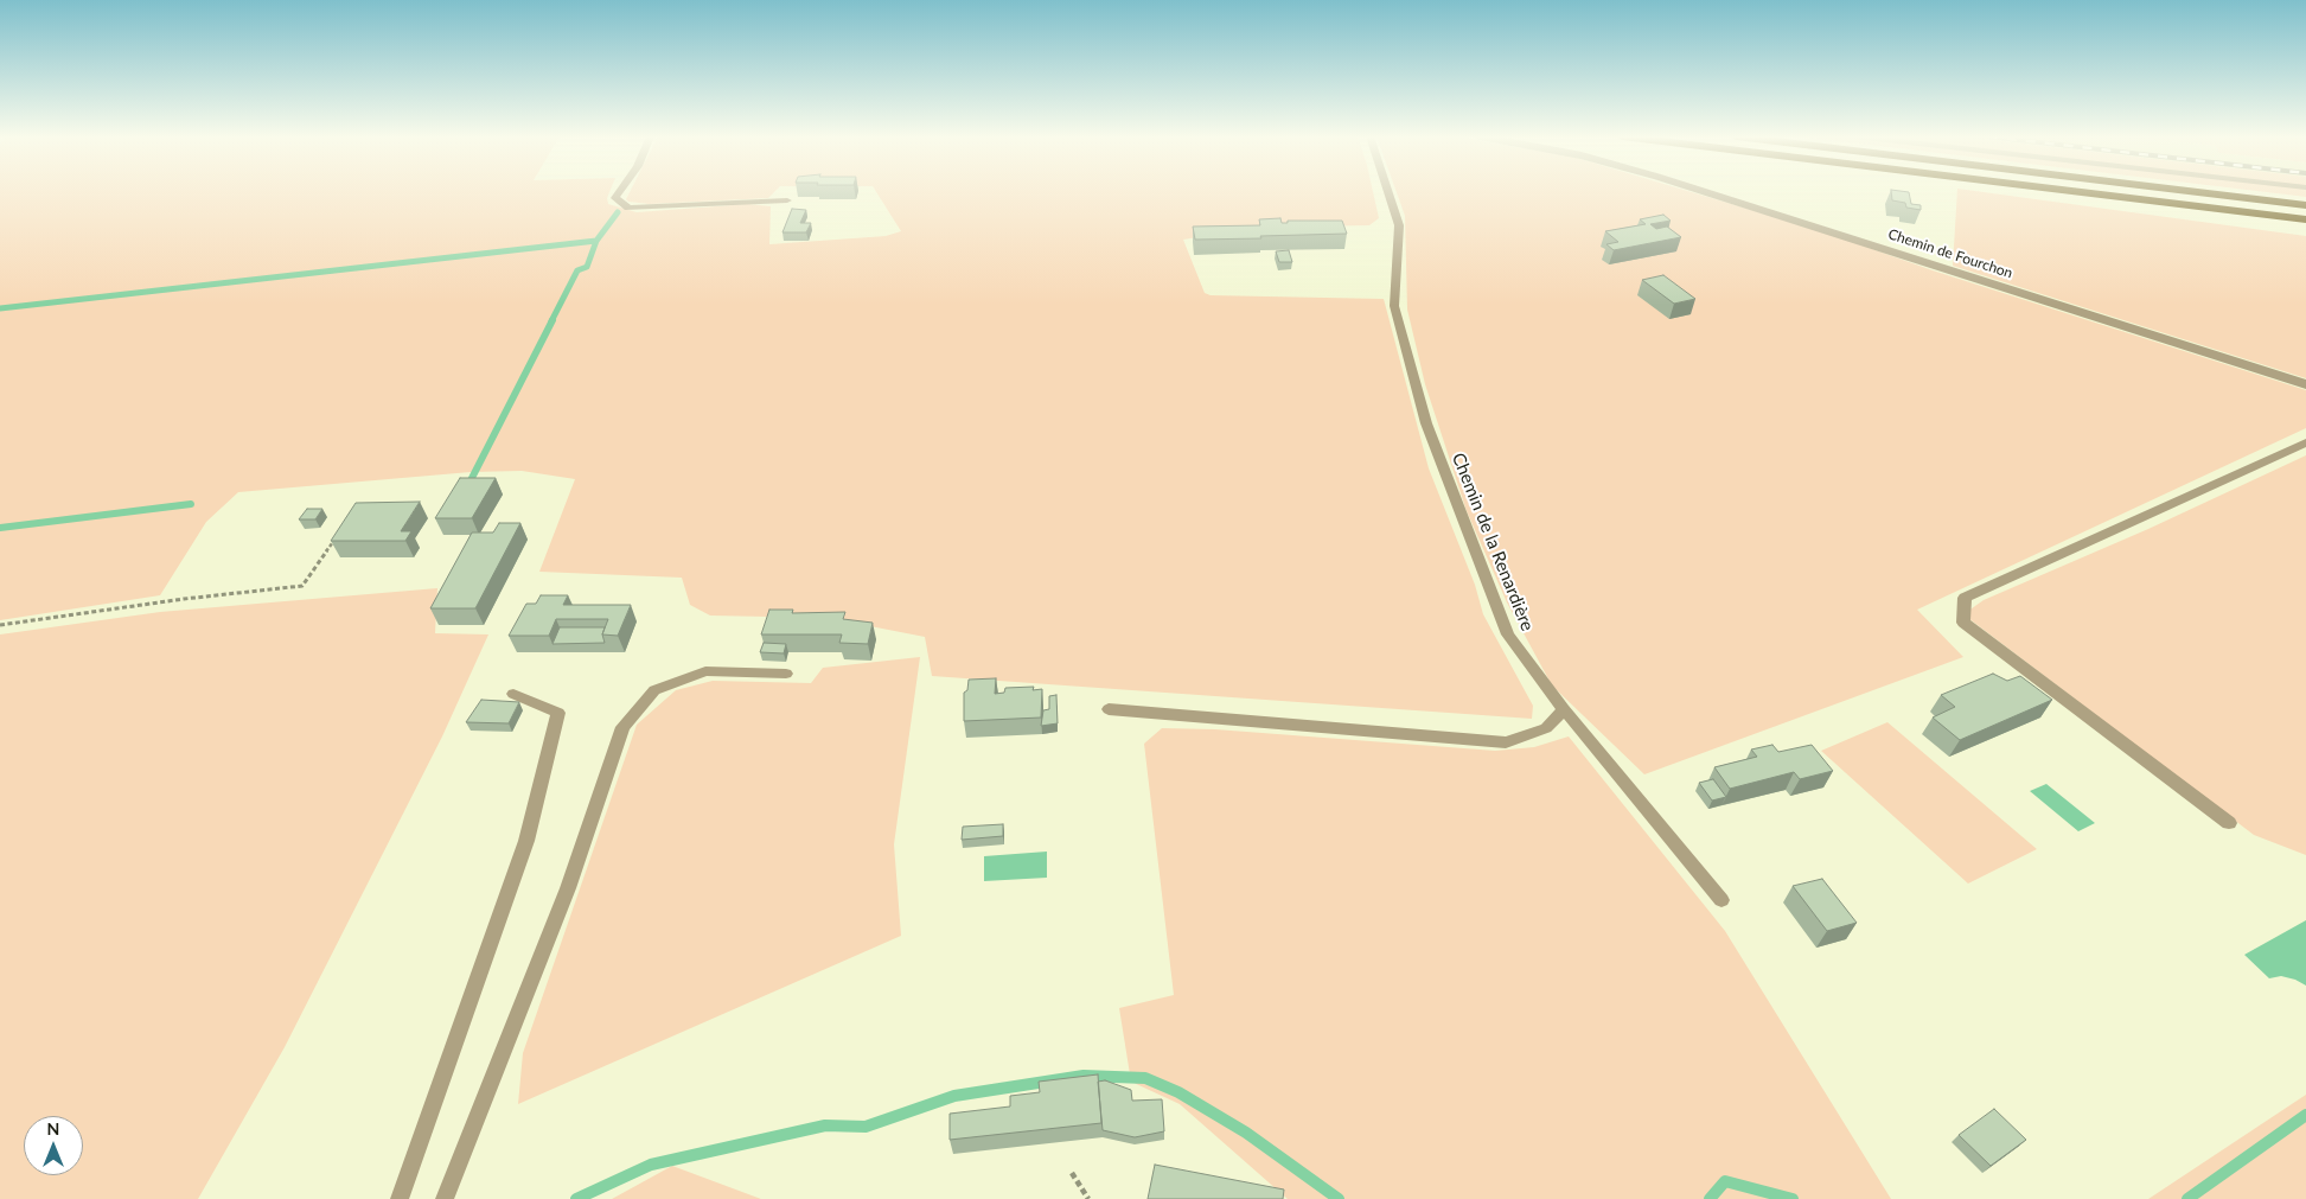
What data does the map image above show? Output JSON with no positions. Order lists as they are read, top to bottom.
{
  "streets": {
    "street": ["Chemin de Fourchon"],
    "lane": ["Chemin de la Renardière"]
  },
  "north": "top"
}
